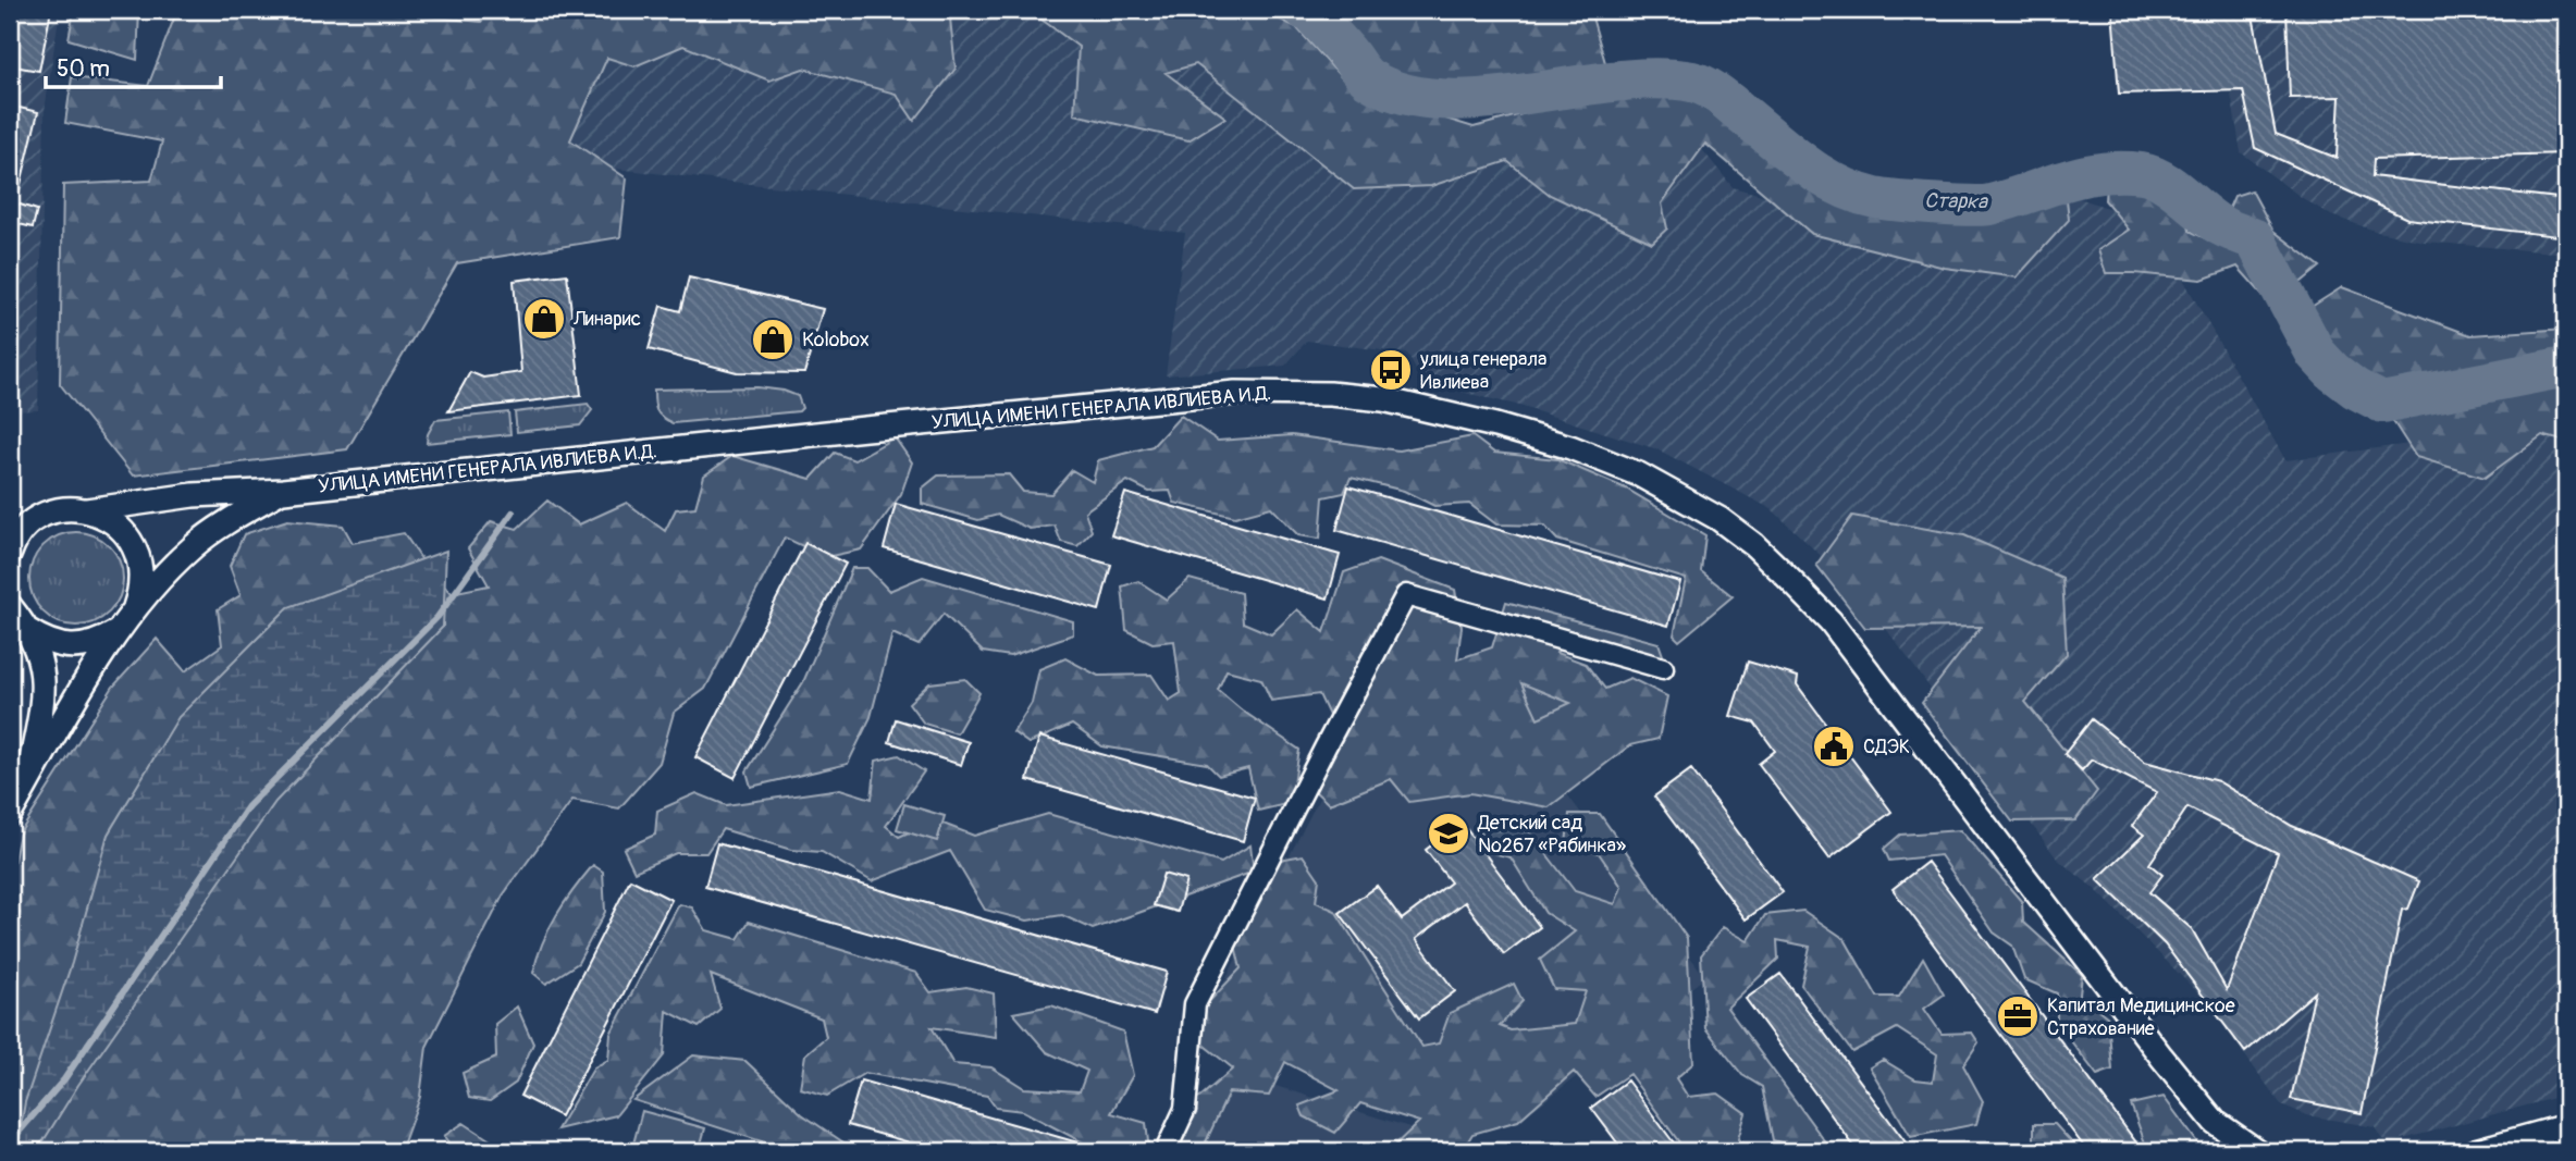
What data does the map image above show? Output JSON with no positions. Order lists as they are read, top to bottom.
{
  "streets": {
    "street": ["УЛИЦА ИМЕНИ ГЕНЕРАЛА ИВЛИЕВА И.Д."]
  },
  "water": ["Старка"],
  "places": {
    "shop": ["Линарис", "Kolobox"],
    "bus stop": ["улица генерала Ивлиева"],
    "public building": ["СДЭК"],
    "school or university": ["Детский сад №267 «Рябинка»"],
    "office": ["Капитал Медицинское Страхование"]
  },
  "scale_bar": "50 m"
}
